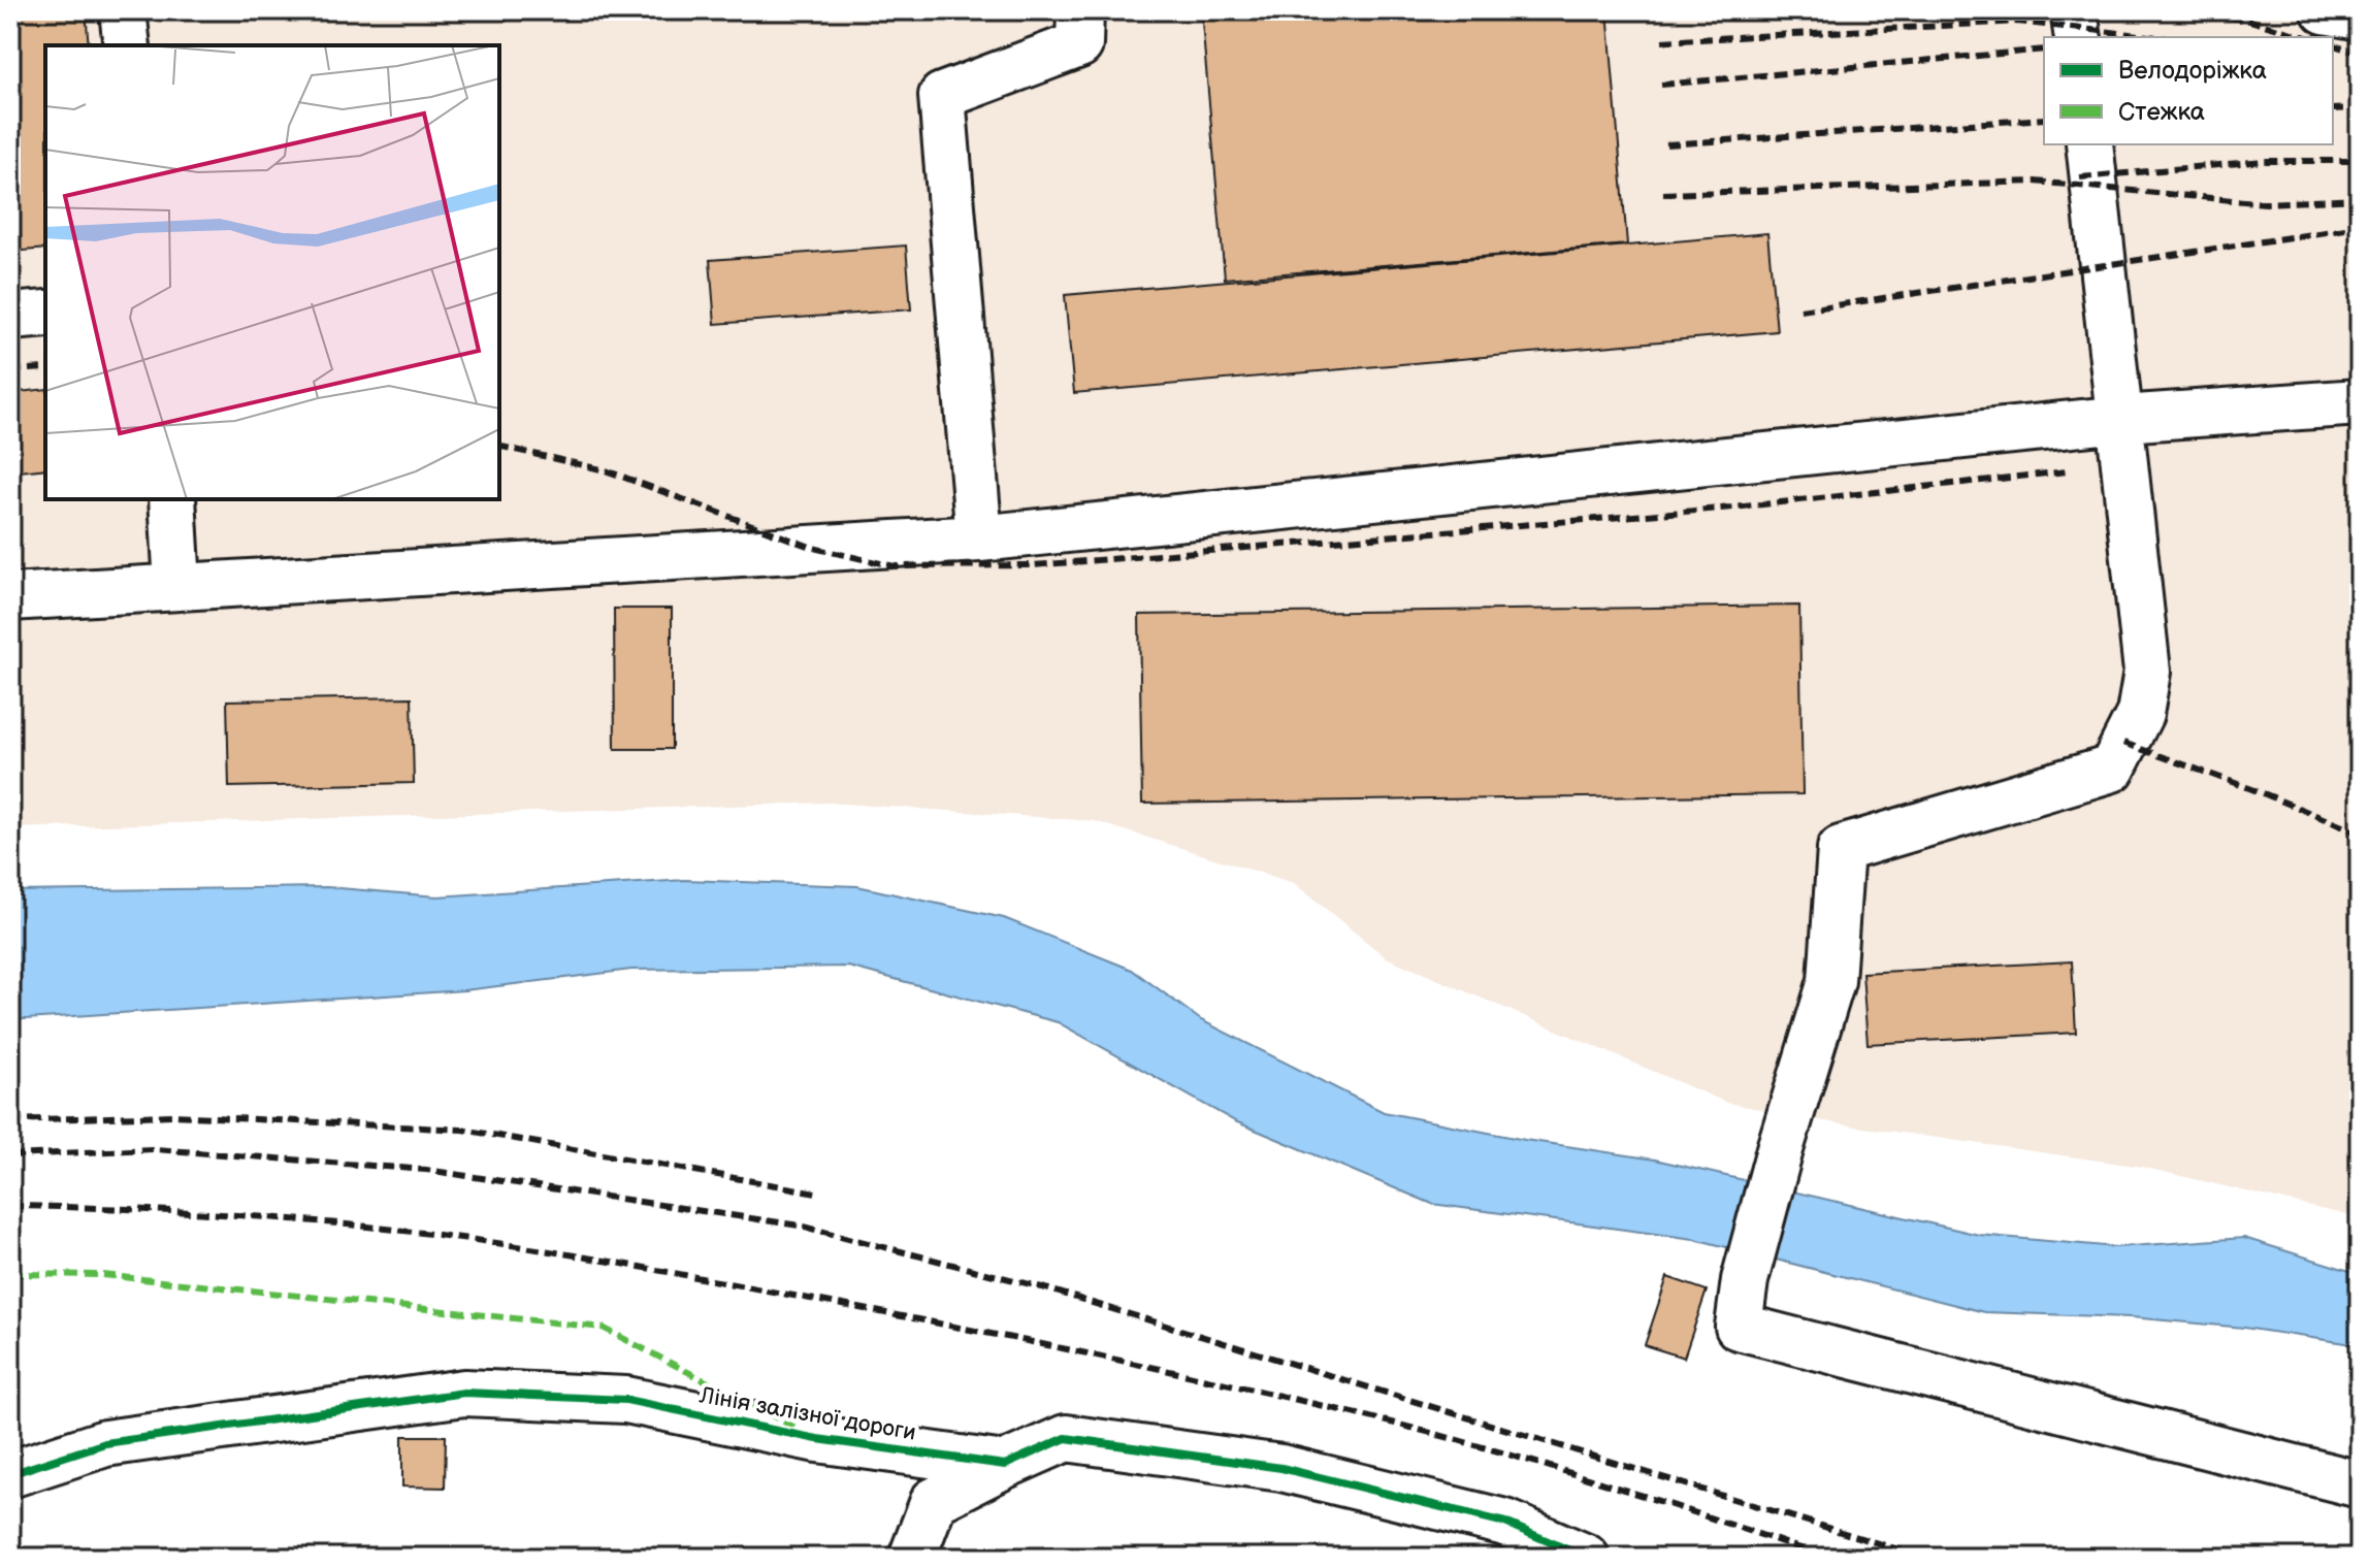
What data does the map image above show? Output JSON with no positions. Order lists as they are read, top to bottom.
{
  "streets": {
    "street": ["Лінія залізної дороги"]
  },
  "legend": ["Велодоріжка", "Стежка"]
}
